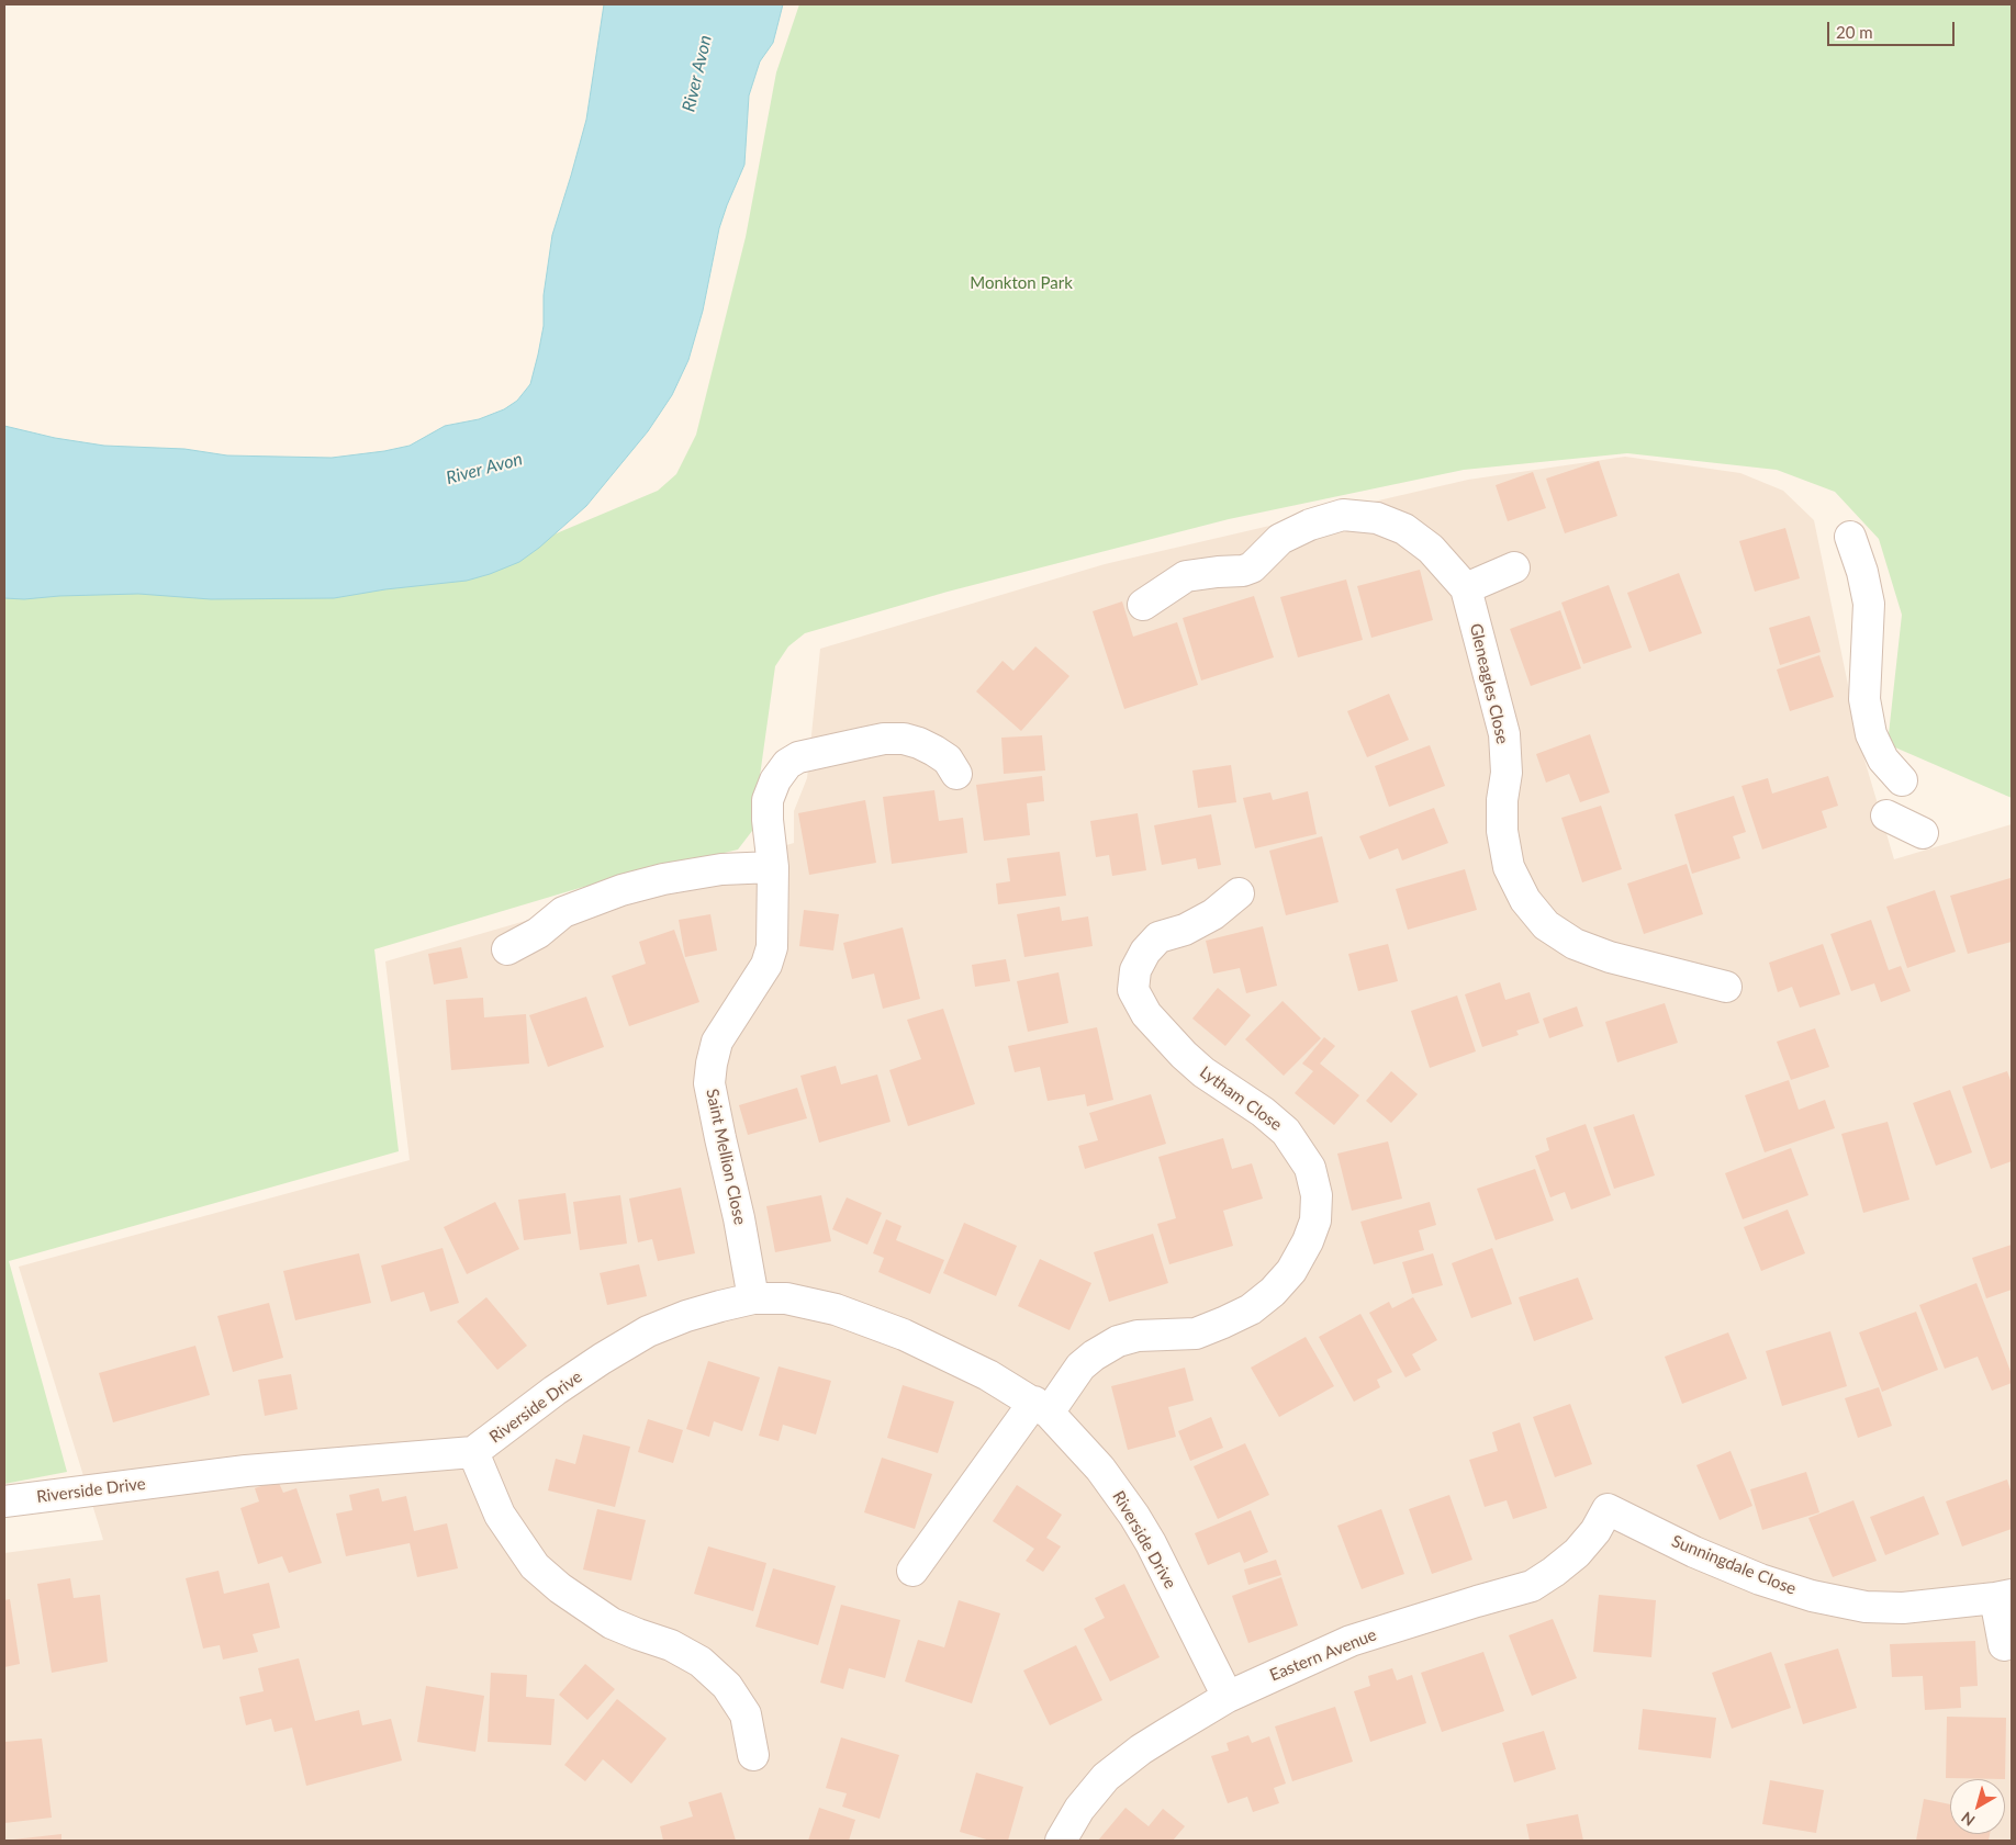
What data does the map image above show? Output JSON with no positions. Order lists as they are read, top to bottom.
{
  "streets": {
    "street": [
      "Gleneagles Close",
      "Lytham Close",
      "Saint Mellion Close",
      "Riverside Drive",
      "Sunningdale Close",
      "Eastern Avenue"
    ]
  },
  "crossings": [
    ["Lytham Close", "Riverside Drive"],
    ["Saint Mellion Close", "Riverside Drive"],
    ["Riverside Drive", "Eastern Avenue"],
    ["Sunningdale Close", "Eastern Avenue"]
  ],
  "water": ["River Avon"],
  "parks": ["Monkton Park"],
  "scale_bar": "20 m",
  "north": "bottom left"
}
